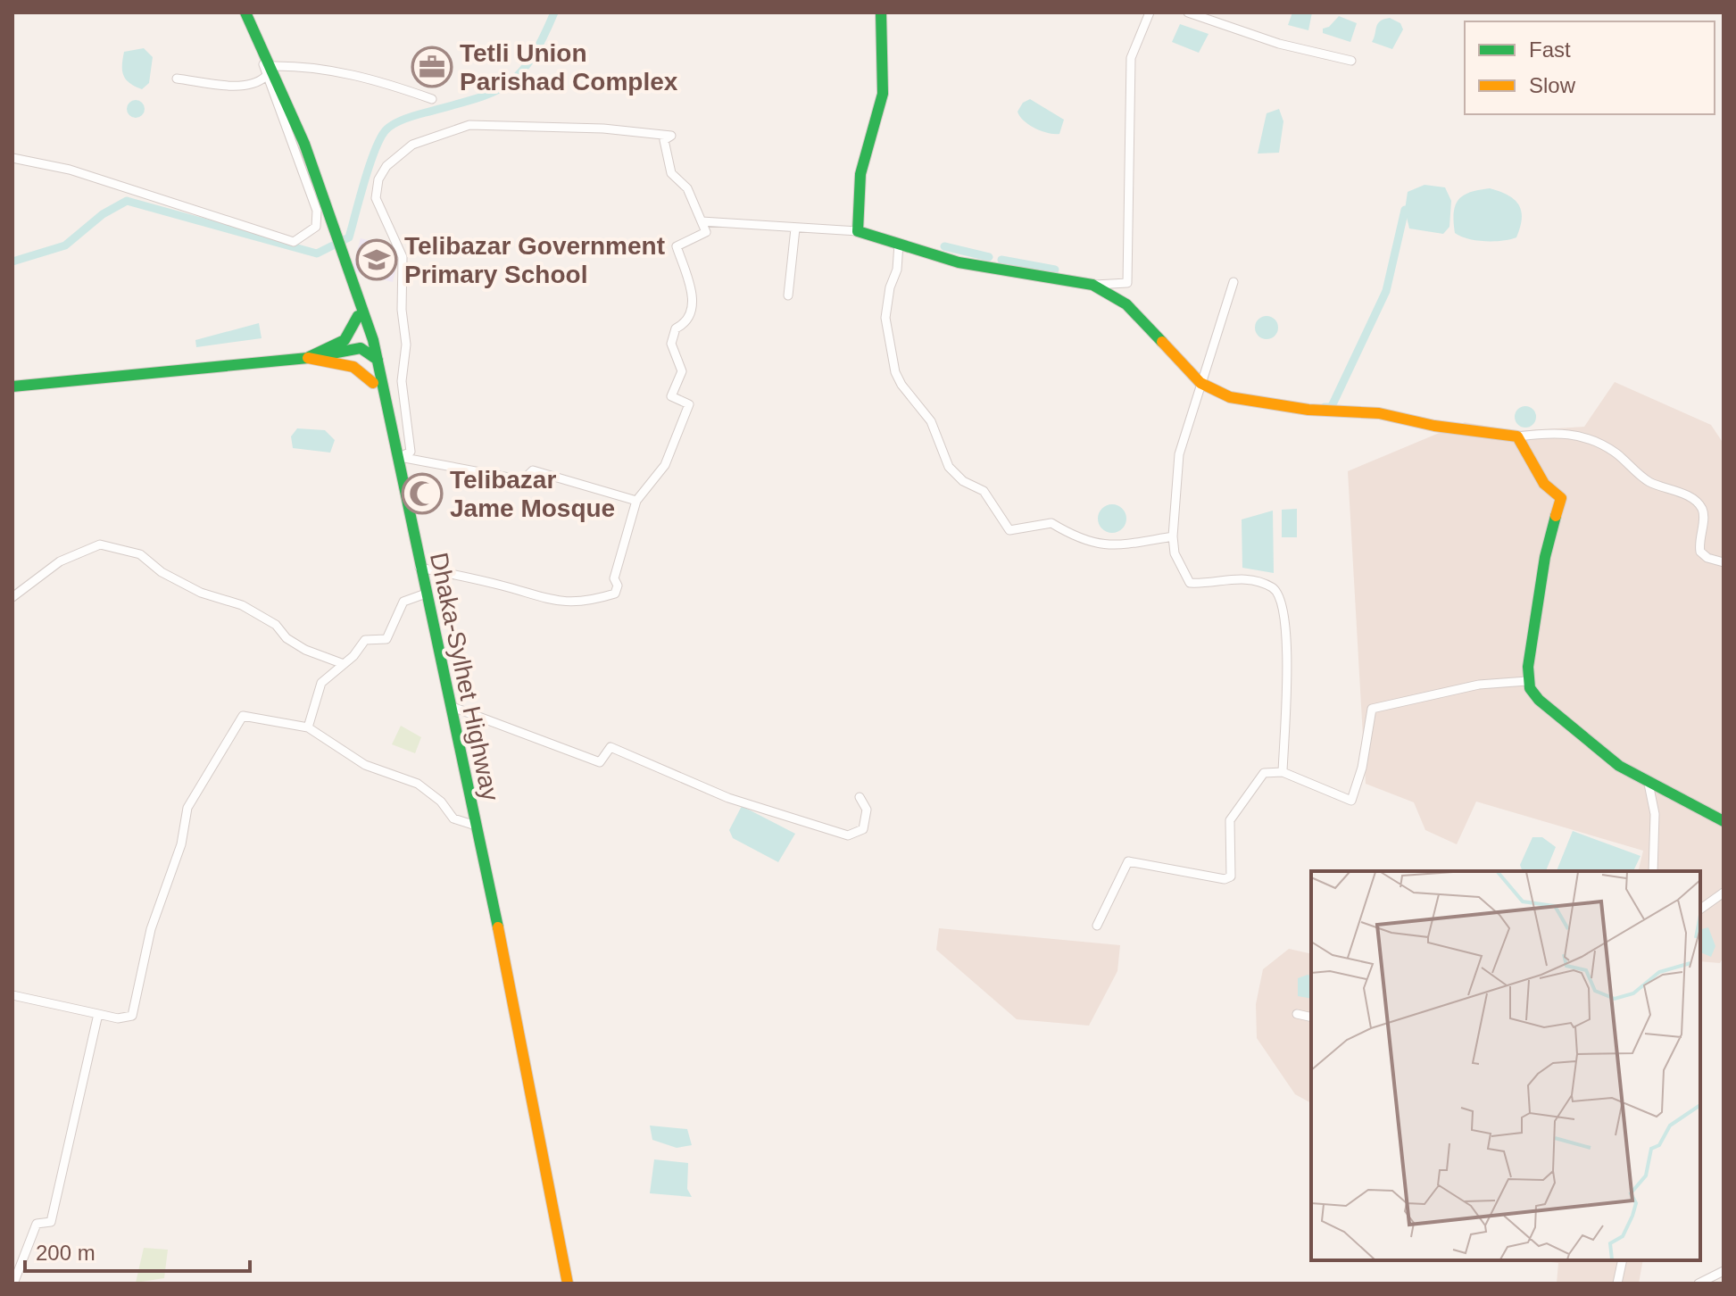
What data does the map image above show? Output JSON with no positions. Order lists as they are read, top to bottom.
{
  "streets": {
    "main road": ["Dhaka-Sylhet Highway"]
  },
  "places": {
    "office": ["Tetli Union Parishad Complex"],
    "school or university": ["Telibazar Government Primary School"],
    "mosque": ["Telibazar Jame Mosque"]
  },
  "legend": ["Fast", "Slow"],
  "scale_bar": "200 m"
}
